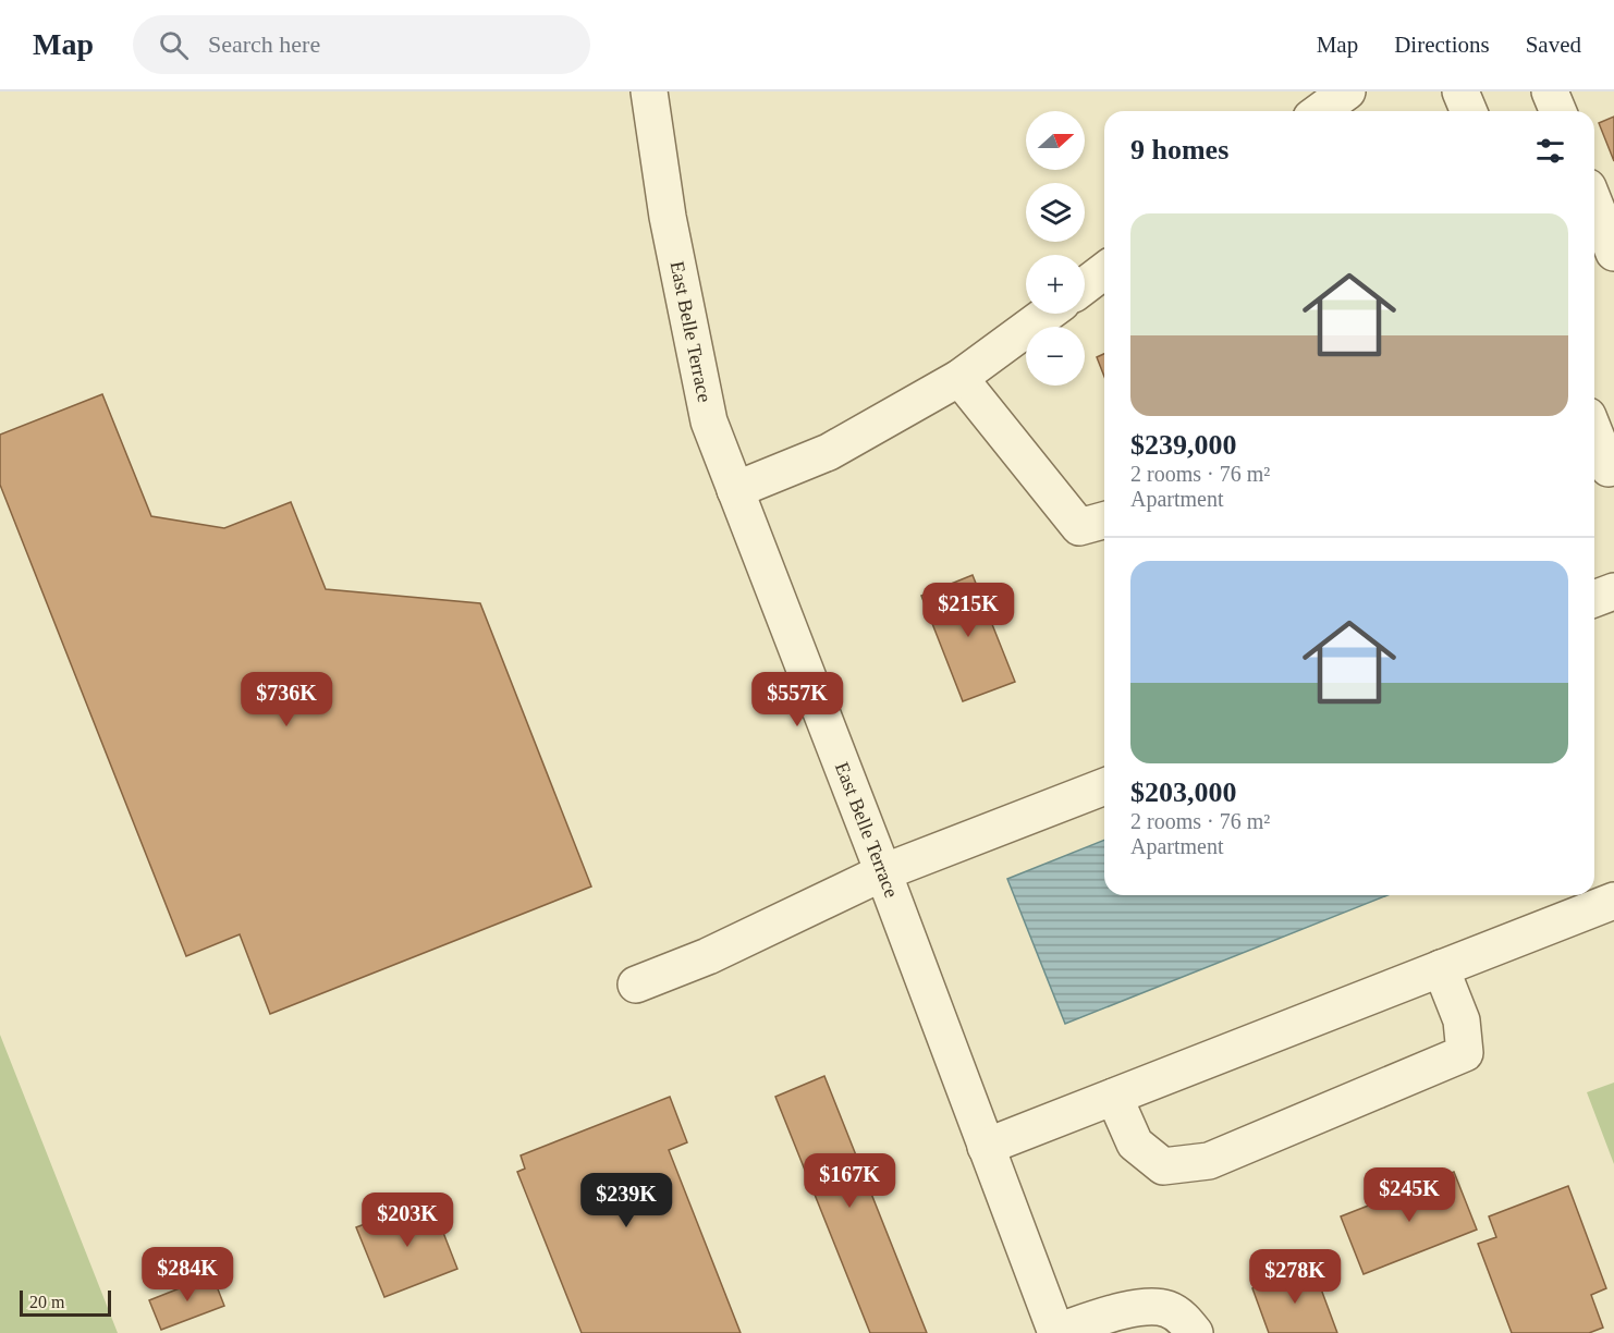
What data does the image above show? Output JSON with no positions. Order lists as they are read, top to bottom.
{
  "streets": {
    "street": ["East Belle Terrace"]
  },
  "scale_bar": "20 m",
  "north": "right",
  "page": {
    "header": "Map",
    "search": "Search here",
    "nav": ["Map", "Directions", "Saved"],
    "map_buttons": ["+", "−"],
    "heading": "9 homes",
    "list": [
      {
        "name": "$239,000",
        "note": "2 rooms · 76 m² · Apartment"
      },
      {
        "name": "$203,000",
        "note": "2 rooms · 76 m² · Apartment"
      }
    ],
    "price": [
      "$215K",
      "$736K",
      "$557K",
      "$167K",
      "$245K",
      "$239K",
      "$203K",
      "$284K",
      "$278K"
    ],
    "scale": "20 m"
  }
}
